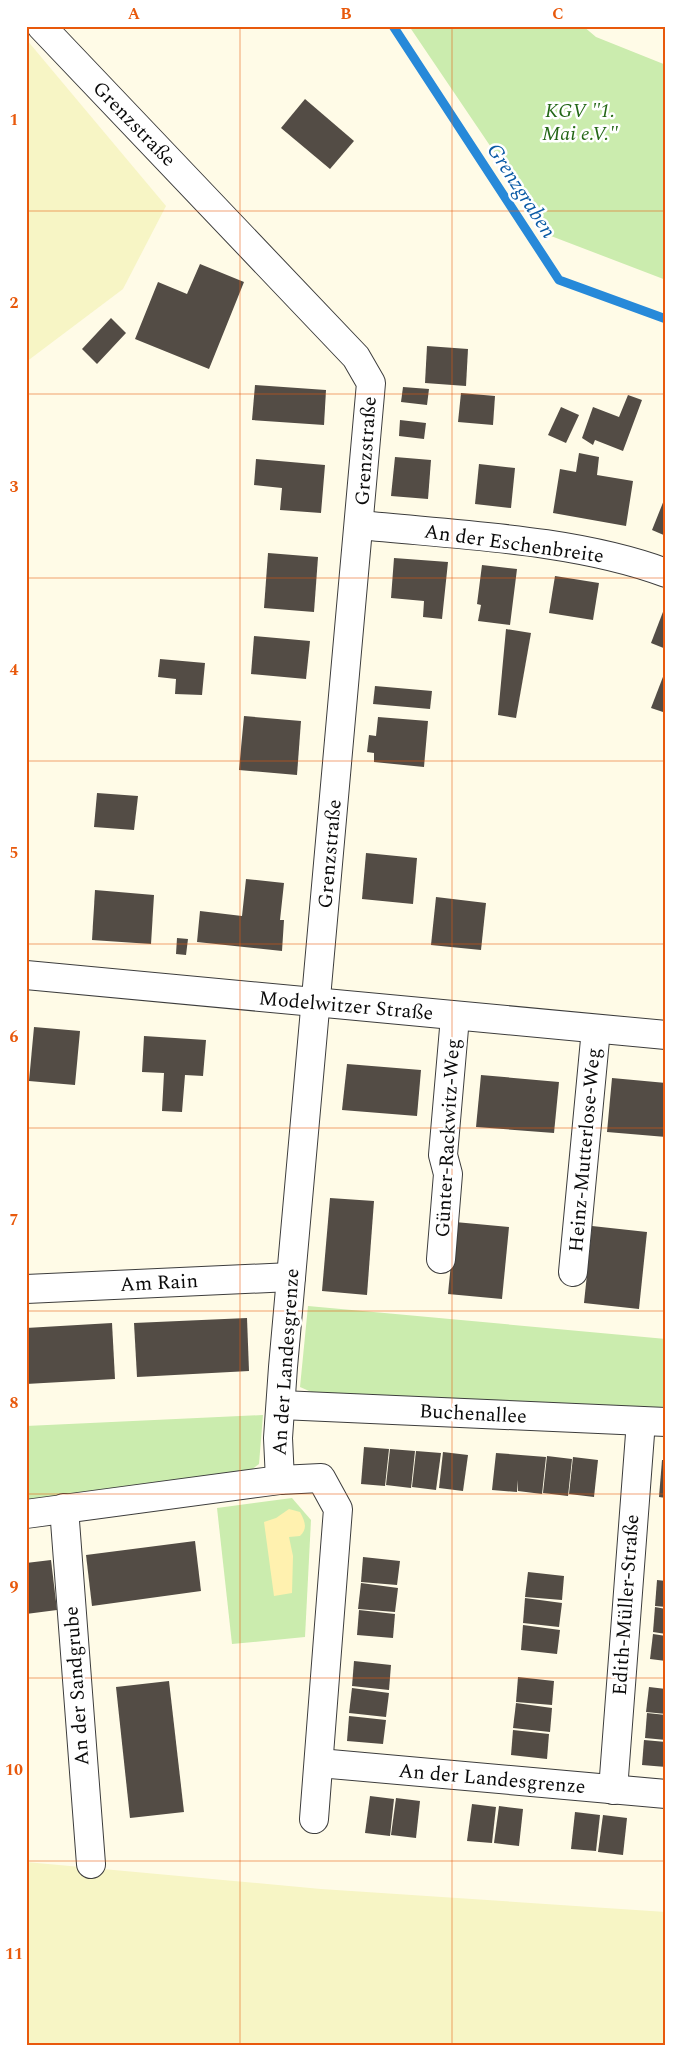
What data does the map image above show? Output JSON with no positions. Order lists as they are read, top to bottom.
{
  "streets": {
    "street": [
      "Grenzstraße",
      "An der Eschenbreite",
      "Modelwitzer Straße",
      "Günter-Rackwitz-Weg",
      "Heinz-Mutterlose-Weg",
      "Am Rain",
      "An der Landesgrenze",
      "Buchenallee",
      "Edith-Müller-Straße",
      "An der Sandgrube"
    ]
  },
  "crossings": [
    ["Grenzstraße", "An der Eschenbreite"],
    ["Grenzstraße", "Modelwitzer Straße"],
    ["Grenzstraße", "An der Landesgrenze"],
    ["Modelwitzer Straße", "Günter-Rackwitz-Weg"],
    ["Modelwitzer Straße", "Heinz-Mutterlose-Weg"],
    ["Modelwitzer Straße", "An der Landesgrenze"],
    ["Am Rain", "An der Landesgrenze"],
    ["An der Landesgrenze", "Buchenallee"],
    ["An der Landesgrenze", "Edith-Müller-Straße"],
    ["Buchenallee", "Edith-Müller-Straße"]
  ],
  "water": ["Grenzgraben"],
  "parks": ["KGV \"1. Mai e.V.\""],
  "grid": {
    "columns": ["A", "B", "C"],
    "rows": [
      "1",
      "2",
      "3",
      "4",
      "5",
      "6",
      "7",
      "8",
      "9",
      "10",
      "11"
    ]
  }
}
